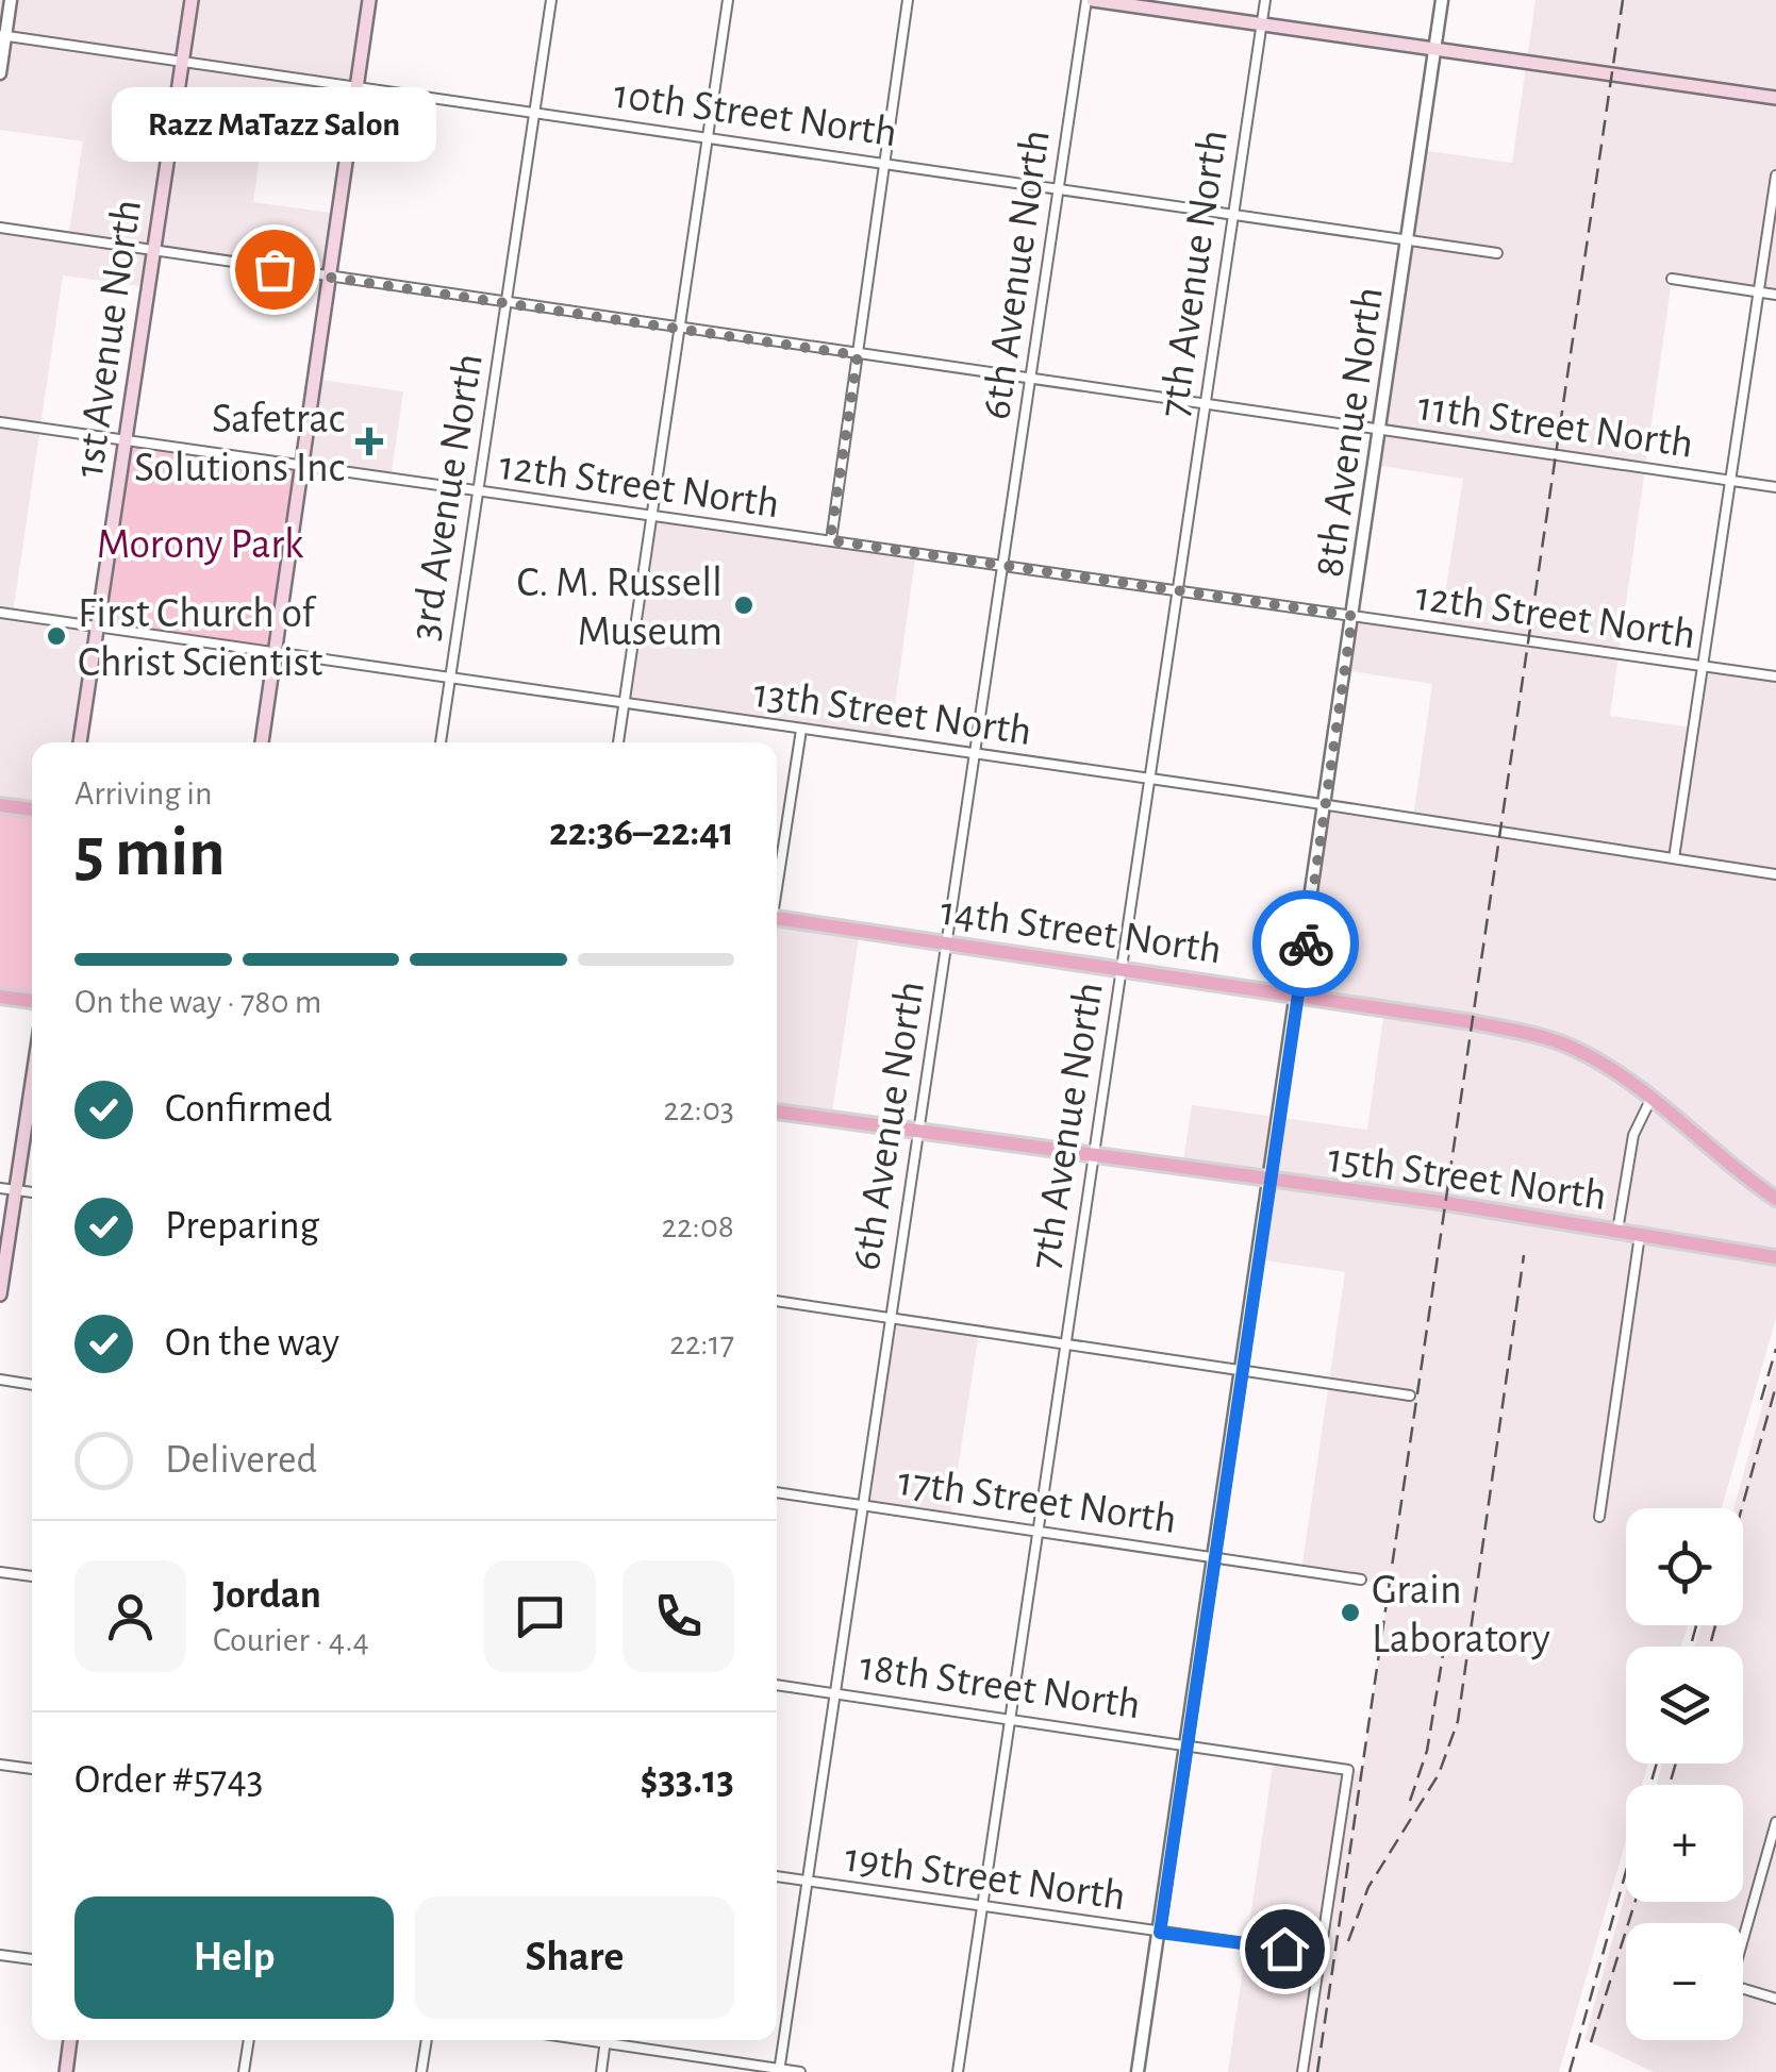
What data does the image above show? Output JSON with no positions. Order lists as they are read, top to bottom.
{
  "streets": {
    "main road": ["1st Avenue North", "14th Street North", "15th Street North"],
    "street": [
      "10th Street North",
      "7th Avenue North",
      "6th Avenue North",
      "11th Street North",
      "8th Avenue North",
      "12th Street North",
      "3rd Avenue North",
      "13th Street North",
      "17th Street North",
      "18th Street North",
      "19th Street North"
    ]
  },
  "crossings": [
    ["10th Street North", "7th Avenue North"],
    ["10th Street North", "6th Avenue North"],
    ["10th Street North", "1st Avenue North"],
    ["10th Street North", "8th Avenue North"],
    ["10th Street North", "3rd Avenue North"],
    ["7th Avenue North", "11th Street North"],
    ["7th Avenue North", "12th Street North"],
    ["7th Avenue North", "13th Street North"],
    ["7th Avenue North", "14th Street North"],
    ["7th Avenue North", "15th Street North"],
    ["7th Avenue North", "17th Street North"],
    ["7th Avenue North", "18th Street North"],
    ["7th Avenue North", "19th Street North"],
    ["6th Avenue North", "11th Street North"],
    ["6th Avenue North", "12th Street North"],
    ["6th Avenue North", "13th Street North"],
    ["6th Avenue North", "14th Street North"],
    ["6th Avenue North", "15th Street North"],
    ["6th Avenue North", "17th Street North"],
    ["6th Avenue North", "18th Street North"],
    ["6th Avenue North", "19th Street North"],
    ["1st Avenue North", "11th Street North"],
    ["1st Avenue North", "12th Street North"],
    ["1st Avenue North", "13th Street North"],
    ["11th Street North", "8th Avenue North"],
    ["11th Street North", "3rd Avenue North"],
    ["8th Avenue North", "12th Street North"],
    ["8th Avenue North", "13th Street North"],
    ["8th Avenue North", "14th Street North"],
    ["8th Avenue North", "15th Street North"],
    ["8th Avenue North", "17th Street North"],
    ["8th Avenue North", "18th Street North"],
    ["8th Avenue North", "19th Street North"],
    ["12th Street North", "3rd Avenue North"],
    ["3rd Avenue North", "13th Street North"],
    ["18th Street North", "19th Street North"]
  ],
  "parks": ["Morony Park"],
  "places": {
    "other": [
      "Razz MaTazz Salon",
      "C. M. Russell Museum",
      "First Church of Christ Scientist",
      "Grain Laboratory"
    ],
    "health": ["Safetrac Solutions Inc"]
  },
  "page": {
    "bubble": "Razz MaTazz Salon",
    "heading": ["5 min", "Arriving in", "22:36–22:41"],
    "panel": [
      "Jordan",
      "Courier · 4.4",
      "Order #5743",
      "$33.13"
    ],
    "bar": "On the way · 780 m",
    "list": [
      ["Confirmed", "22:03"],
      ["Preparing", "22:08"],
      ["On the way", "22:17"],
      "Delivered"
    ],
    "map_buttons": ["+", "−"],
    "buttons": ["Help", "Share"]
  }
}
